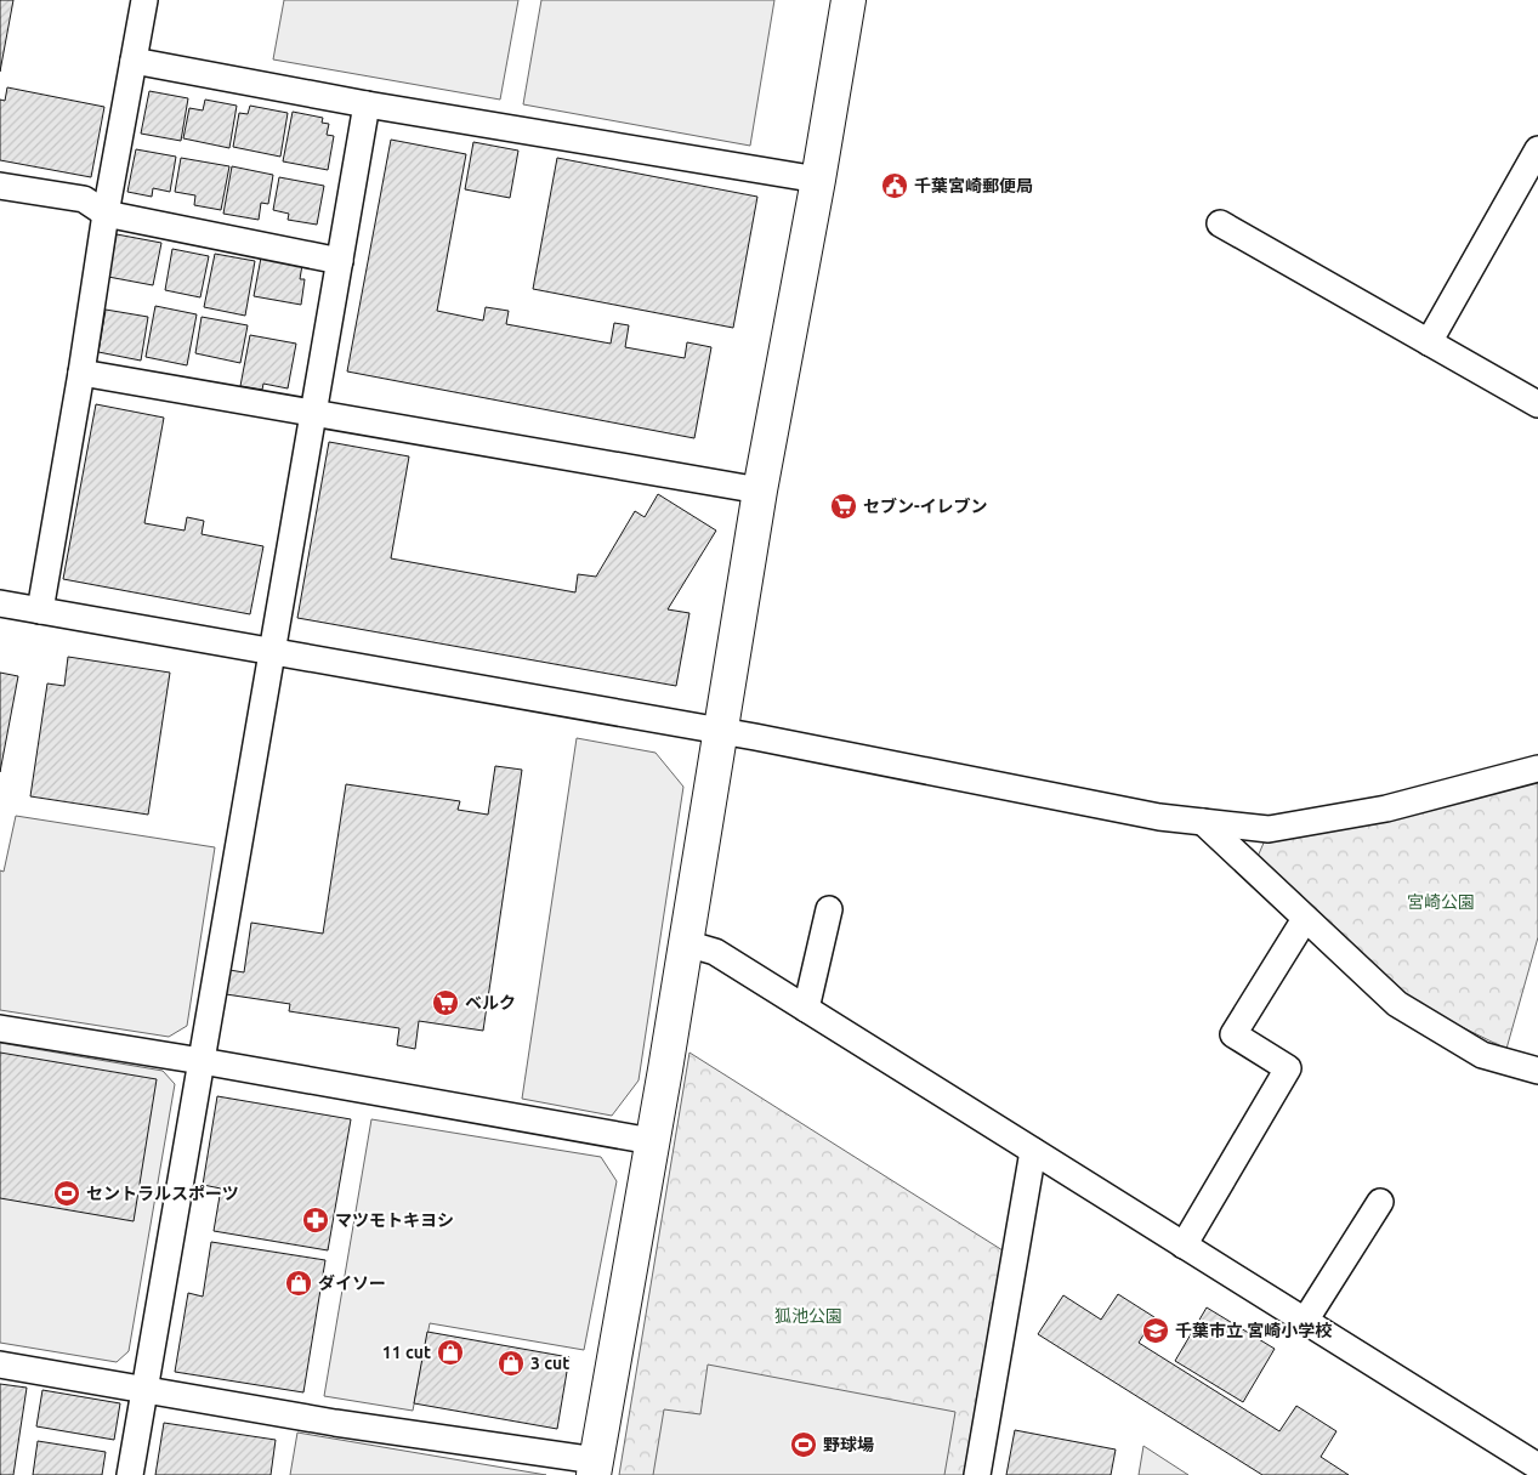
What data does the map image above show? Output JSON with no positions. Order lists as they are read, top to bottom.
{
  "parks": ["宮崎公園", "狐池公園"],
  "places": {
    "public building": ["千葉宮崎郵便局"],
    "supermarket": ["セブン-イレブン", "ベルク"],
    "sports": ["セントラルスポーツ", "野球場"],
    "pharmacy": ["マツモトキヨシ"],
    "shop": ["ダイソー", "11 cut", "3 cut"],
    "school or university": ["千葉市立 宮崎小学校"]
  }
}
